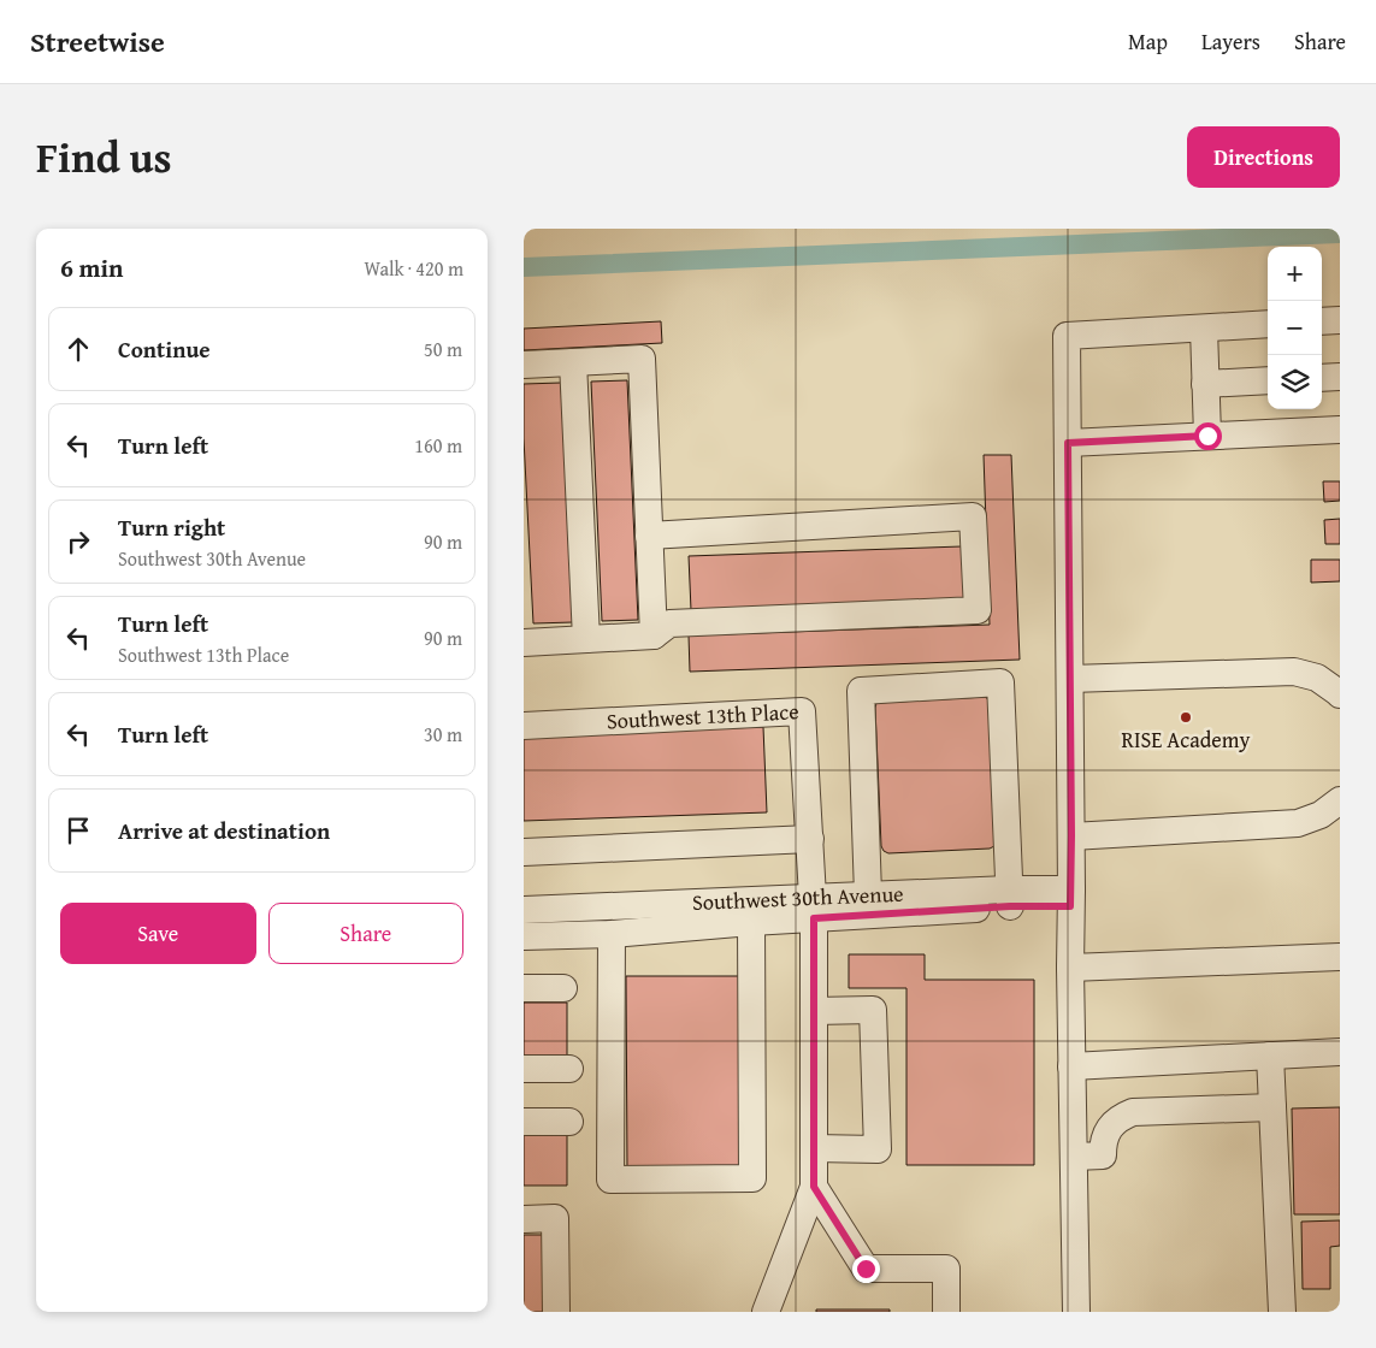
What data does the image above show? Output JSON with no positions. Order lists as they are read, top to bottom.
{
  "streets": {
    "street": ["Southwest 13th Place", "Southwest 30th Avenue"]
  },
  "crossings": [
    ["Southwest 13th Place", "Southwest 30th Avenue"]
  ],
  "places": ["RISE Academy"],
  "page": {
    "header": "Streetwise",
    "nav": ["Map", "Layers", "Share"],
    "title": "Find us",
    "buttons": [
      "Directions",
      ["Save", "Share"]
    ],
    "heading": ["6 min", "Walk · 420 m"],
    "map_buttons": ["+", "−"],
    "list": [
      ["Continue", "50 m"],
      ["Turn left", "160 m"],
      ["Turn right", "Southwest 30th Avenue", "90 m"],
      ["Turn left", "Southwest 13th Place", "90 m"],
      ["Turn left", "30 m"],
      "Arrive at destination"
    ]
  }
}
